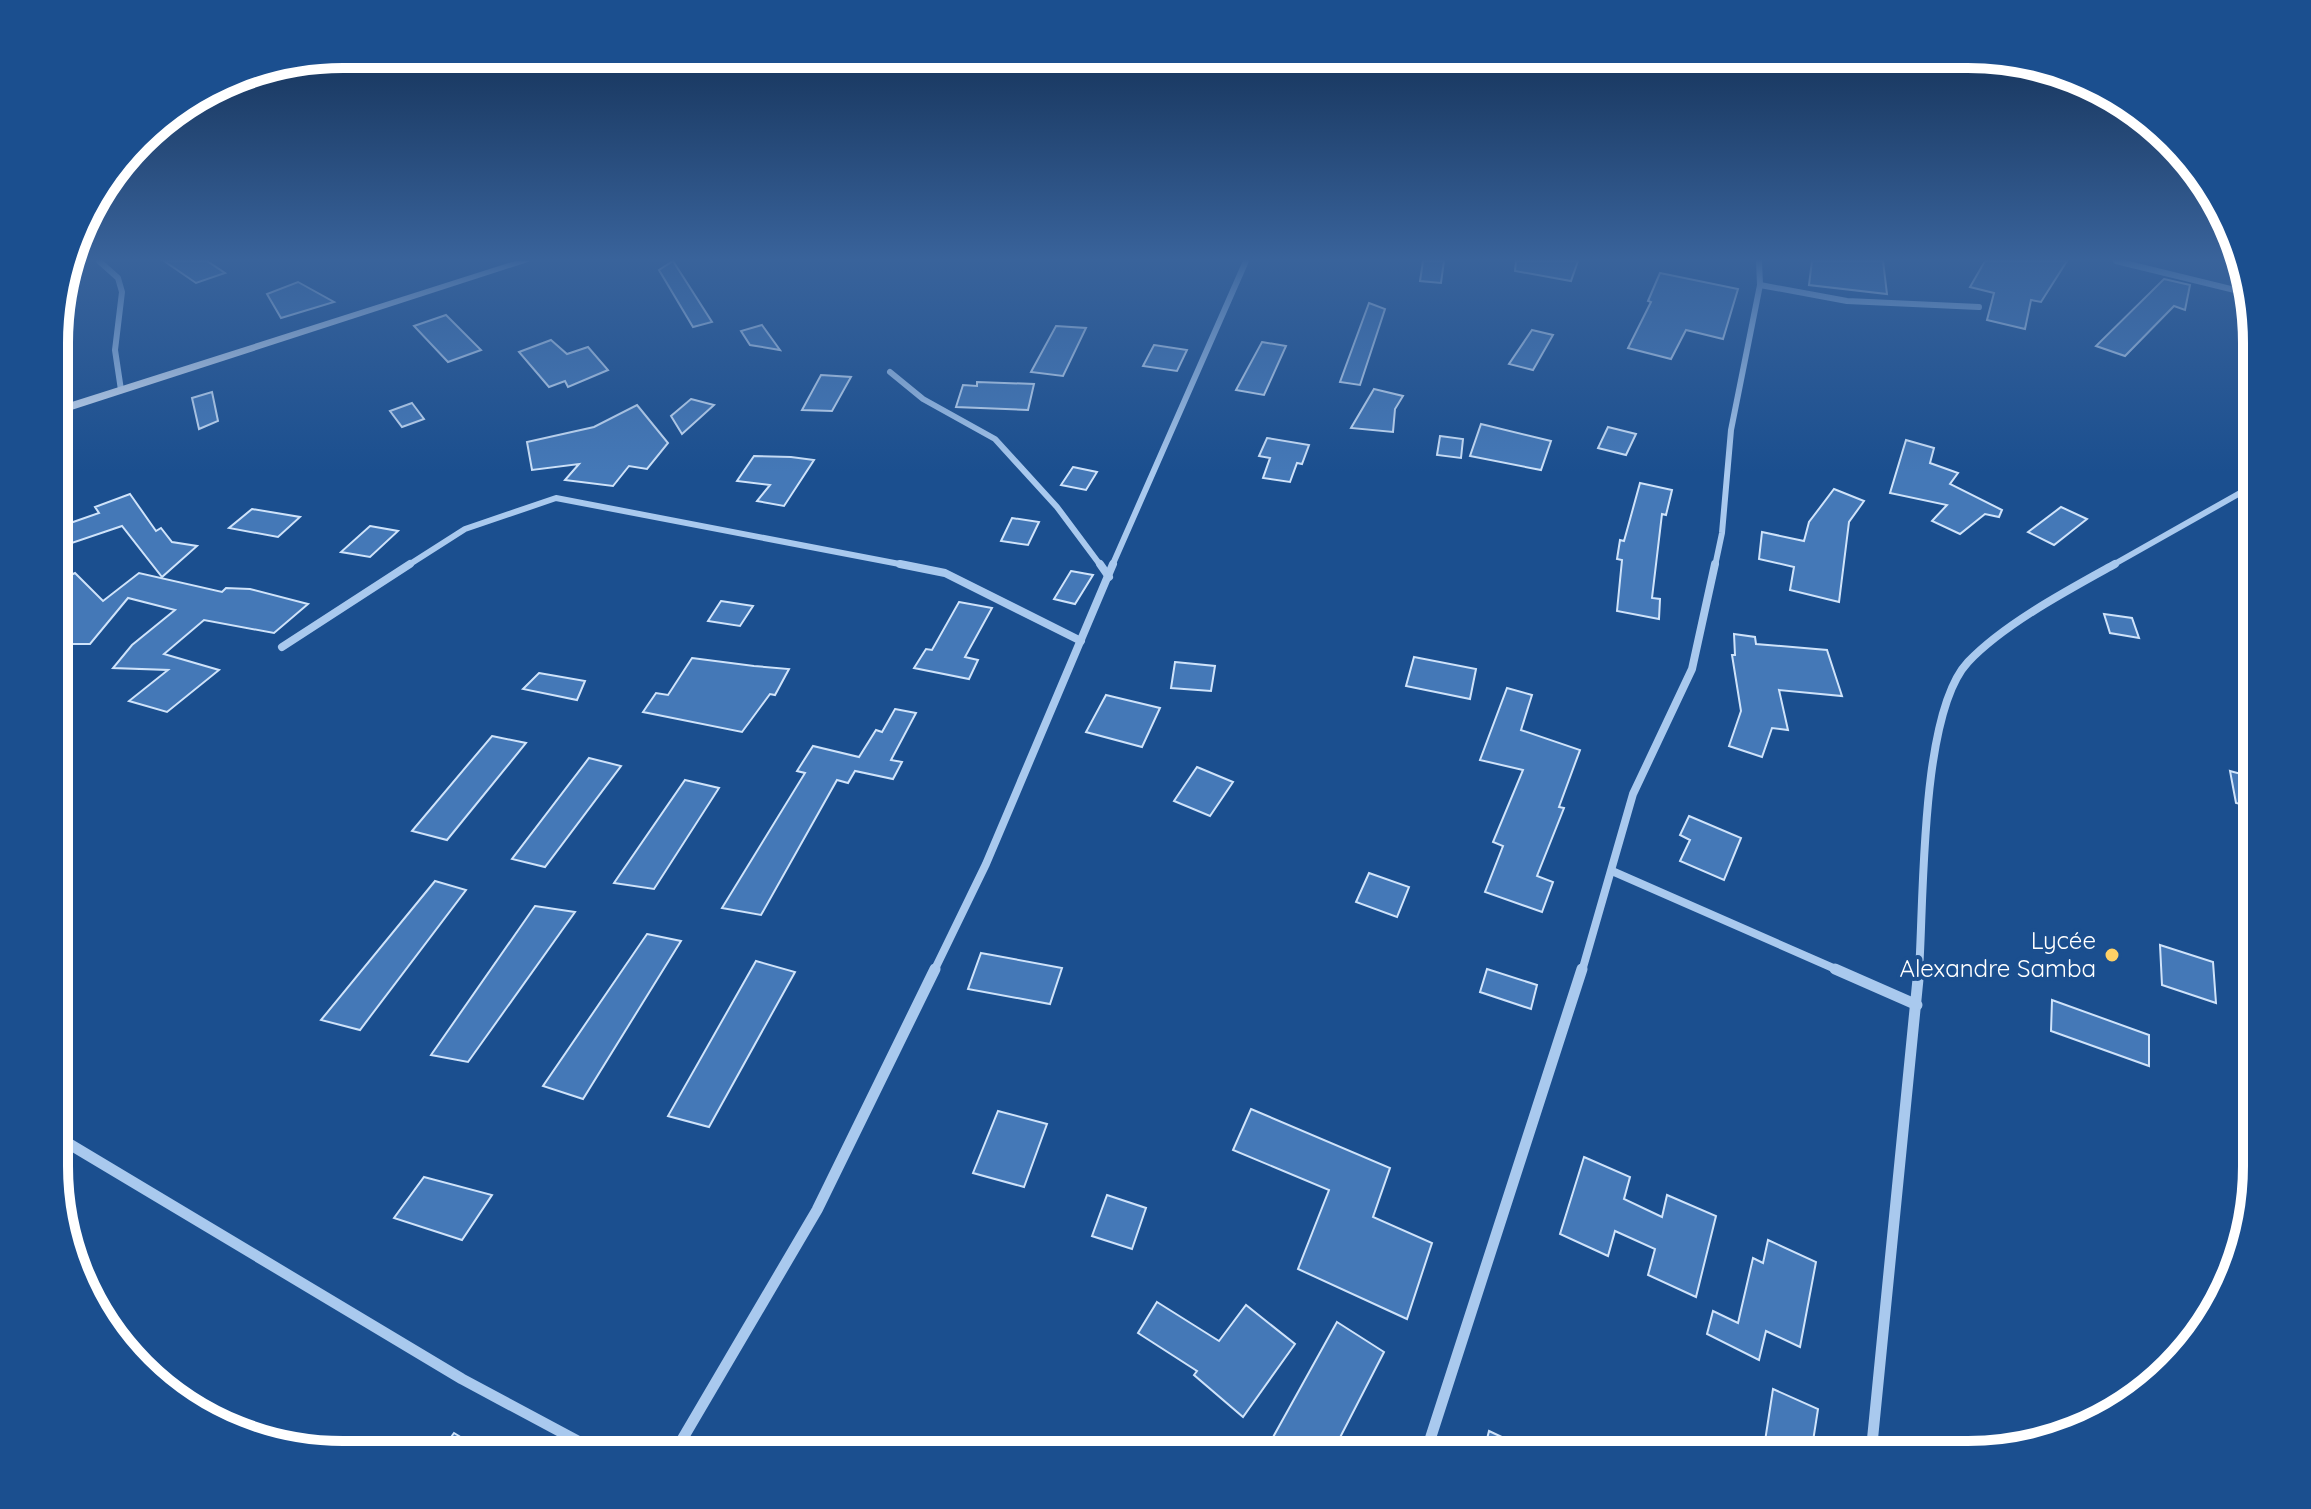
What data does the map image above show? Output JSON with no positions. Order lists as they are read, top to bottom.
{
  "places": ["Lycée Alexandre Samba"]
}
